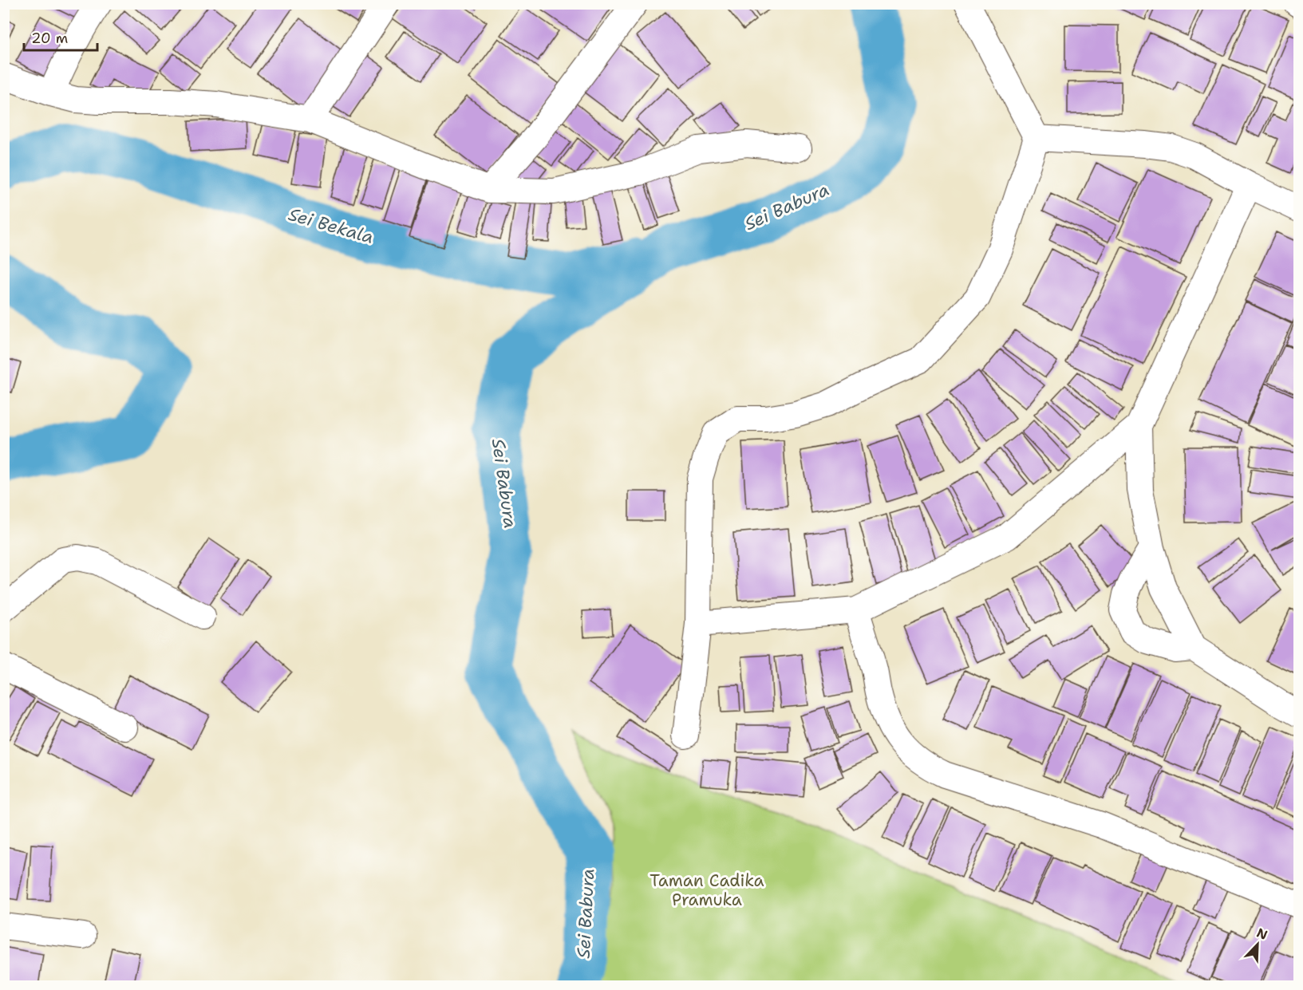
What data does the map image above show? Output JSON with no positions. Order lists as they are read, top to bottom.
{
  "water": ["Sei Babura", "Sei Bekala"],
  "parks": ["Taman Cadika Pramuka"],
  "scale_bar": "20 m",
  "north": "top right"
}
